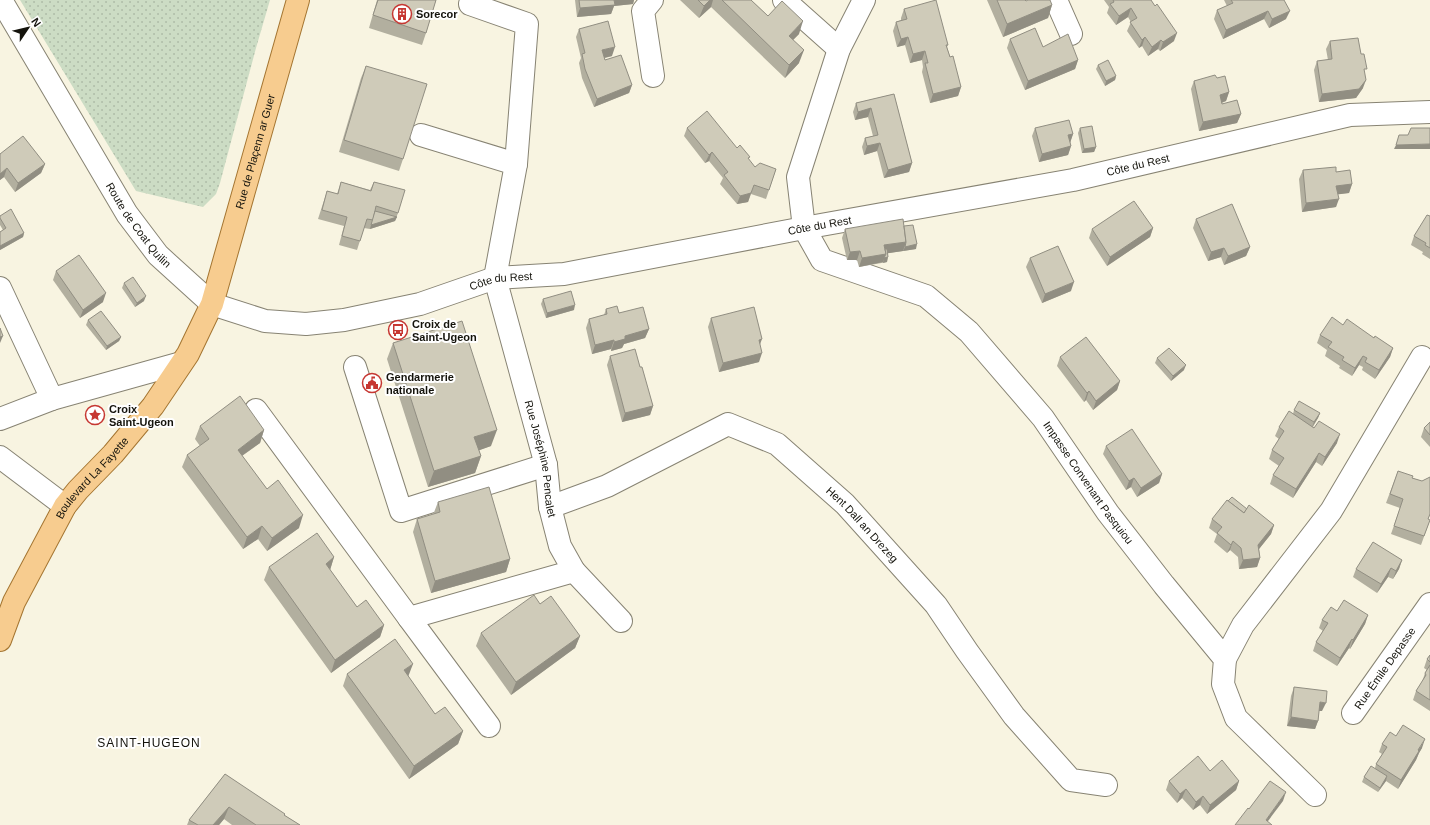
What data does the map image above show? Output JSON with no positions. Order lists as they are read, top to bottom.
{
  "streets": {
    "main road": ["Rue de Plaçenn ar Guer", "Boulevard La Fayette"],
    "street": [
      "Côte du Rest",
      "Route de Coat Quilin",
      "Rue Joséphine Pencalet",
      "Impasse Convenant Pasquiou",
      "Hent Dall an Drezeg",
      "Rue Émile Depasse"
    ]
  },
  "crossings": [
    ["Rue de Plaçenn ar Guer", "Côte du Rest"],
    ["Rue de Plaçenn ar Guer", "Route de Coat Quilin"],
    ["Rue de Plaçenn ar Guer", "Boulevard La Fayette"],
    ["Côte du Rest", "Route de Coat Quilin"],
    ["Côte du Rest", "Rue Joséphine Pencalet"],
    ["Côte du Rest", "Boulevard La Fayette"],
    ["Côte du Rest", "Impasse Convenant Pasquiou"],
    ["Route de Coat Quilin", "Boulevard La Fayette"],
    ["Rue Joséphine Pencalet", "Hent Dall an Drezeg"]
  ],
  "districts": ["SAINT-HUGEON"],
  "places": {
    "building": ["Sorecor"],
    "bus stop": ["Croix de Saint-Ugeon"],
    "public building": ["Gendarmerie nationale"],
    "place": ["Croix Saint-Ugeon"]
  },
  "north": "top right"
}
